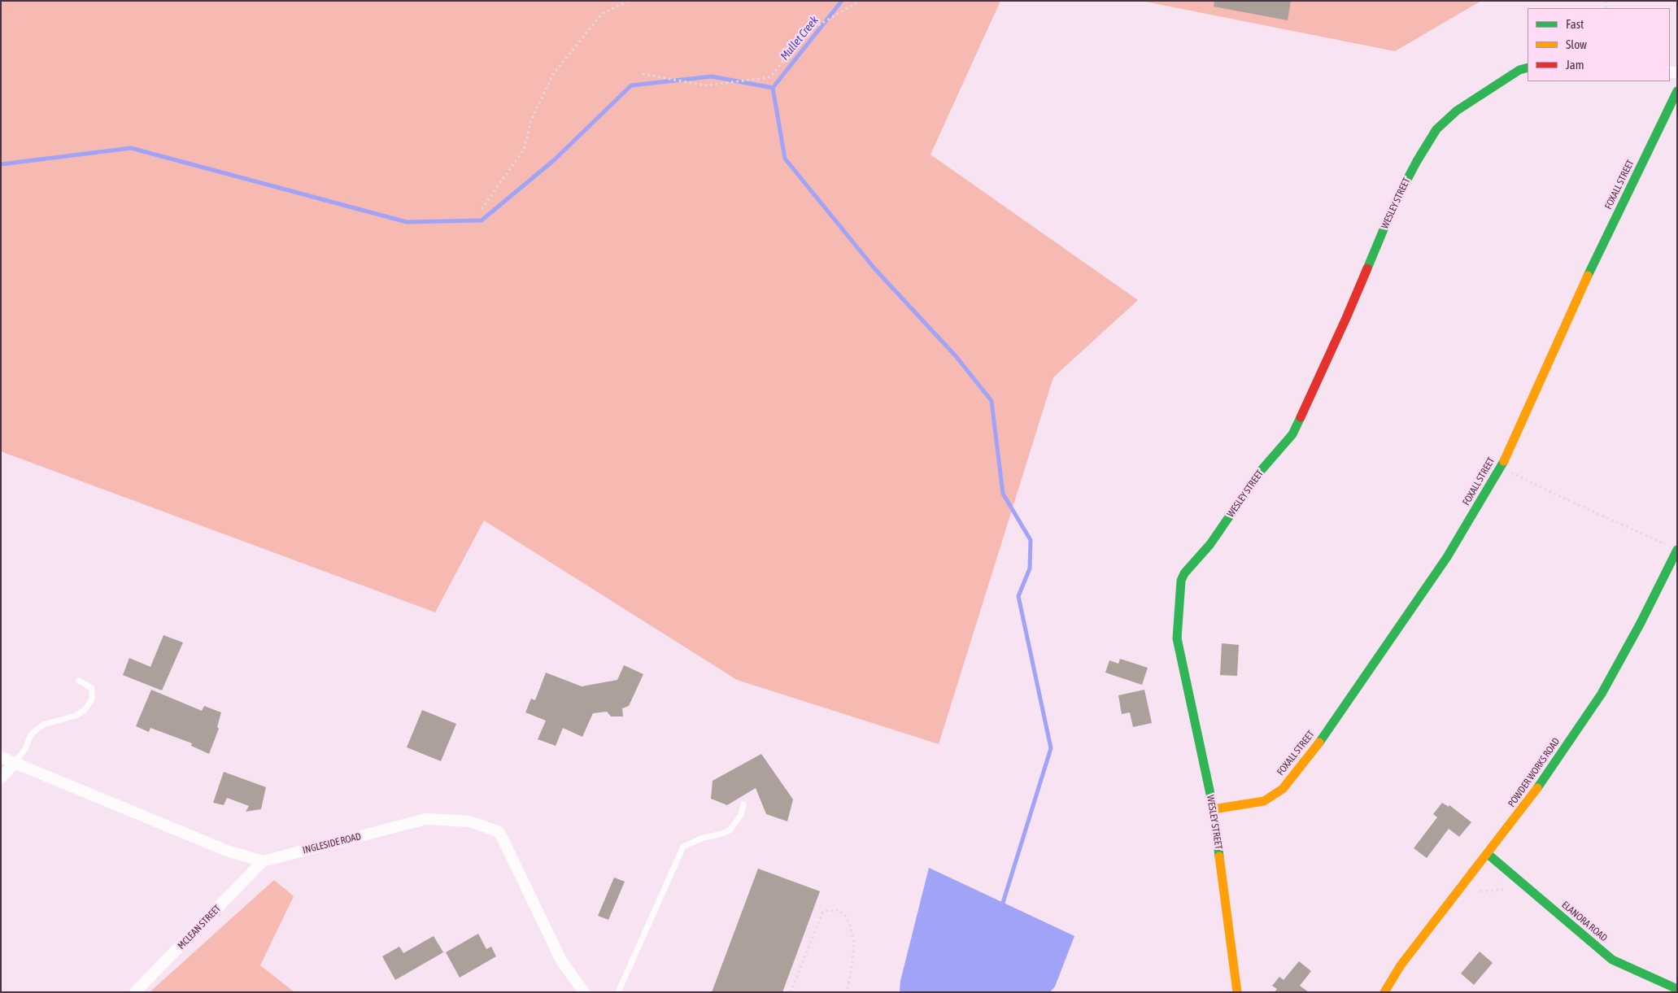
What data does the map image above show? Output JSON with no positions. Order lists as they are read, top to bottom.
{
  "streets": {
    "street": [
      "FOXALL STREET",
      "WESLEY STREET",
      "POWDER WORKS ROAD",
      "INGLESIDE ROAD",
      "ELANORA ROAD",
      "MCLEAN STREET"
    ]
  },
  "crossings": [
    ["FOXALL STREET", "WESLEY STREET"],
    ["POWDER WORKS ROAD", "ELANORA ROAD"],
    ["INGLESIDE ROAD", "MCLEAN STREET"]
  ],
  "water": ["Mullet Creek"],
  "legend": ["Fast", "Slow", "Jam"]
}
